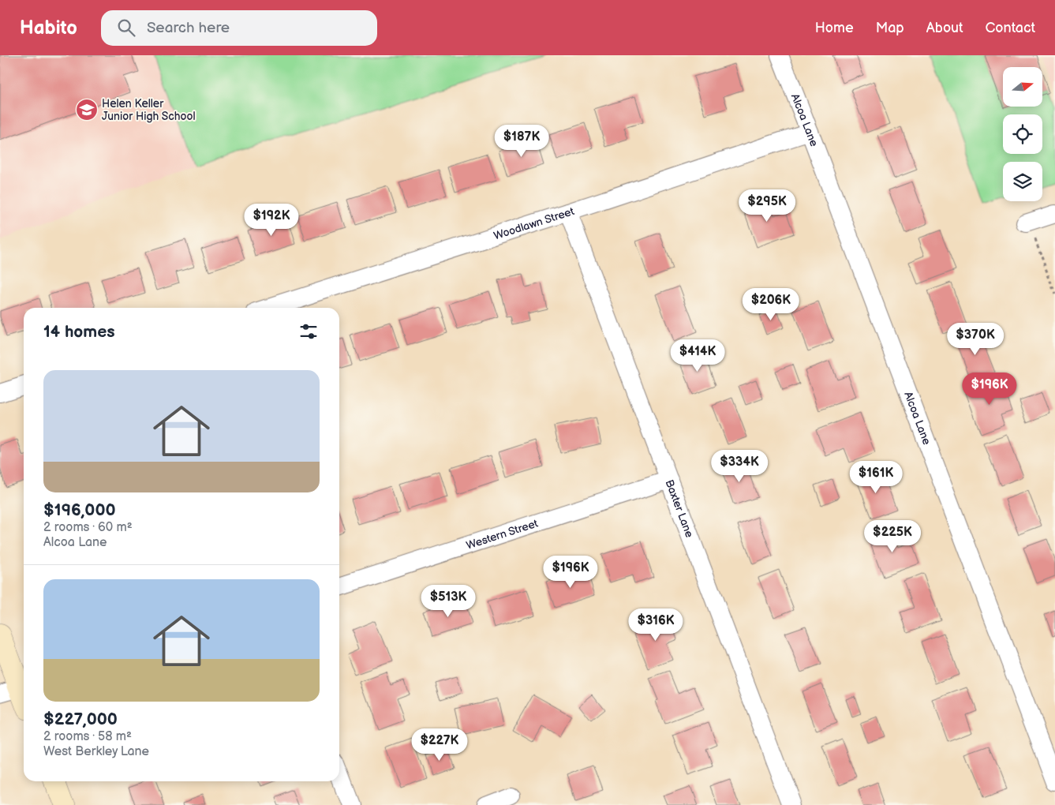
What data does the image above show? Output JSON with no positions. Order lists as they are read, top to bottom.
{
  "streets": {
    "street": [
      "Alcoa Lane",
      "Woodlawn Street",
      "Baxter Lane",
      "Western Street"
    ]
  },
  "crossings": [
    ["Alcoa Lane", "Woodlawn Street"],
    ["Woodlawn Street", "Baxter Lane"],
    ["Baxter Lane", "Western Street"]
  ],
  "places": {
    "school or university": ["Helen Keller Junior High School"]
  },
  "north": "right",
  "page": {
    "header": "Habito",
    "search": "Search here",
    "nav": [
      "Home",
      "Map",
      "About",
      "Contact"
    ],
    "price": [
      "$187K",
      "$295K",
      "$192K",
      "$206K",
      "$370K",
      "$414K",
      "$196K",
      "$334K",
      "$161K",
      "$225K",
      "$196K",
      "$513K",
      "$316K",
      "$227K"
    ],
    "heading": "14 homes",
    "list": [
      {
        "name": "$196,000",
        "note": "2 rooms · 60 m² · Alcoa Lane"
      },
      {
        "name": "$227,000",
        "note": "2 rooms · 58 m² · West Berkley Lane"
      }
    ]
  }
}
